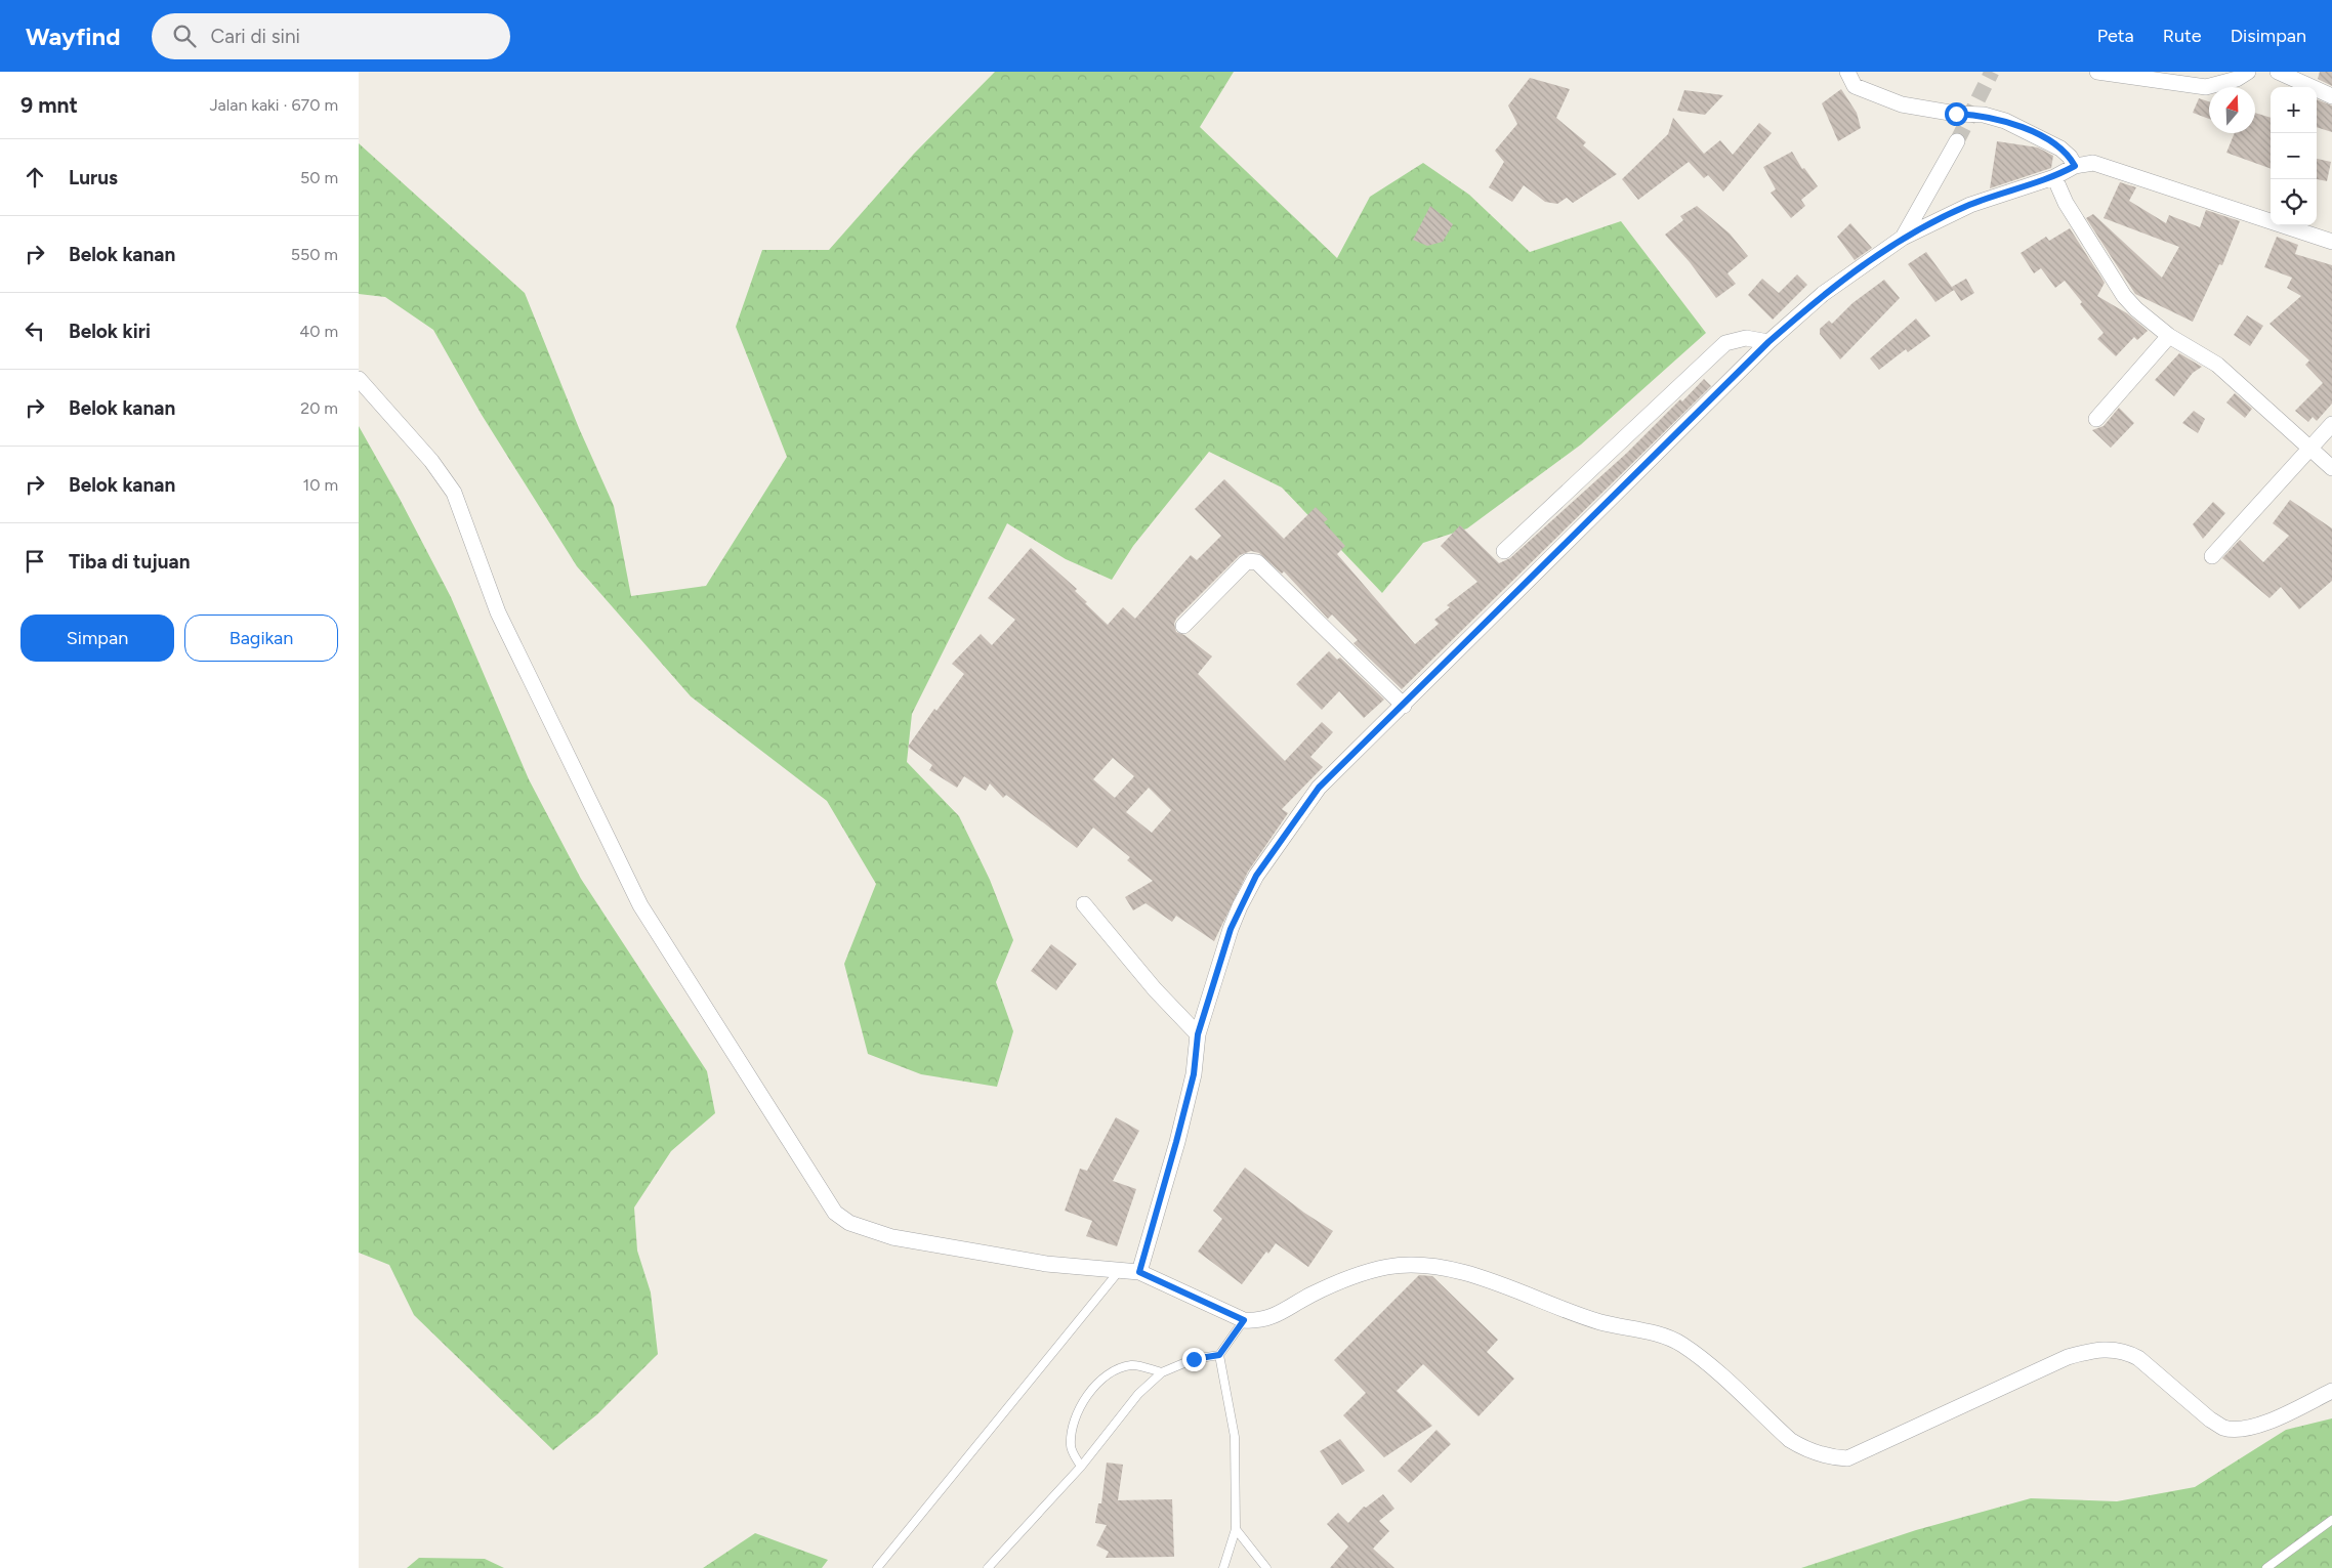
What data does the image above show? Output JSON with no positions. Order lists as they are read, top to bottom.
{
  "north": "top",
  "page": {
    "header": "Wayfind",
    "search": "Cari di sini",
    "nav": ["Peta", "Rute", "Disimpan"],
    "heading": ["9 mnt", "Jalan kaki · 670 m"],
    "map_buttons": ["+", "−"],
    "list": [
      ["Lurus", "50 m"],
      ["Belok kanan", "550 m"],
      ["Belok kiri", "40 m"],
      ["Belok kanan", "20 m"],
      ["Belok kanan", "10 m"],
      "Tiba di tujuan"
    ],
    "buttons": ["Simpan", "Bagikan"]
  }
}
